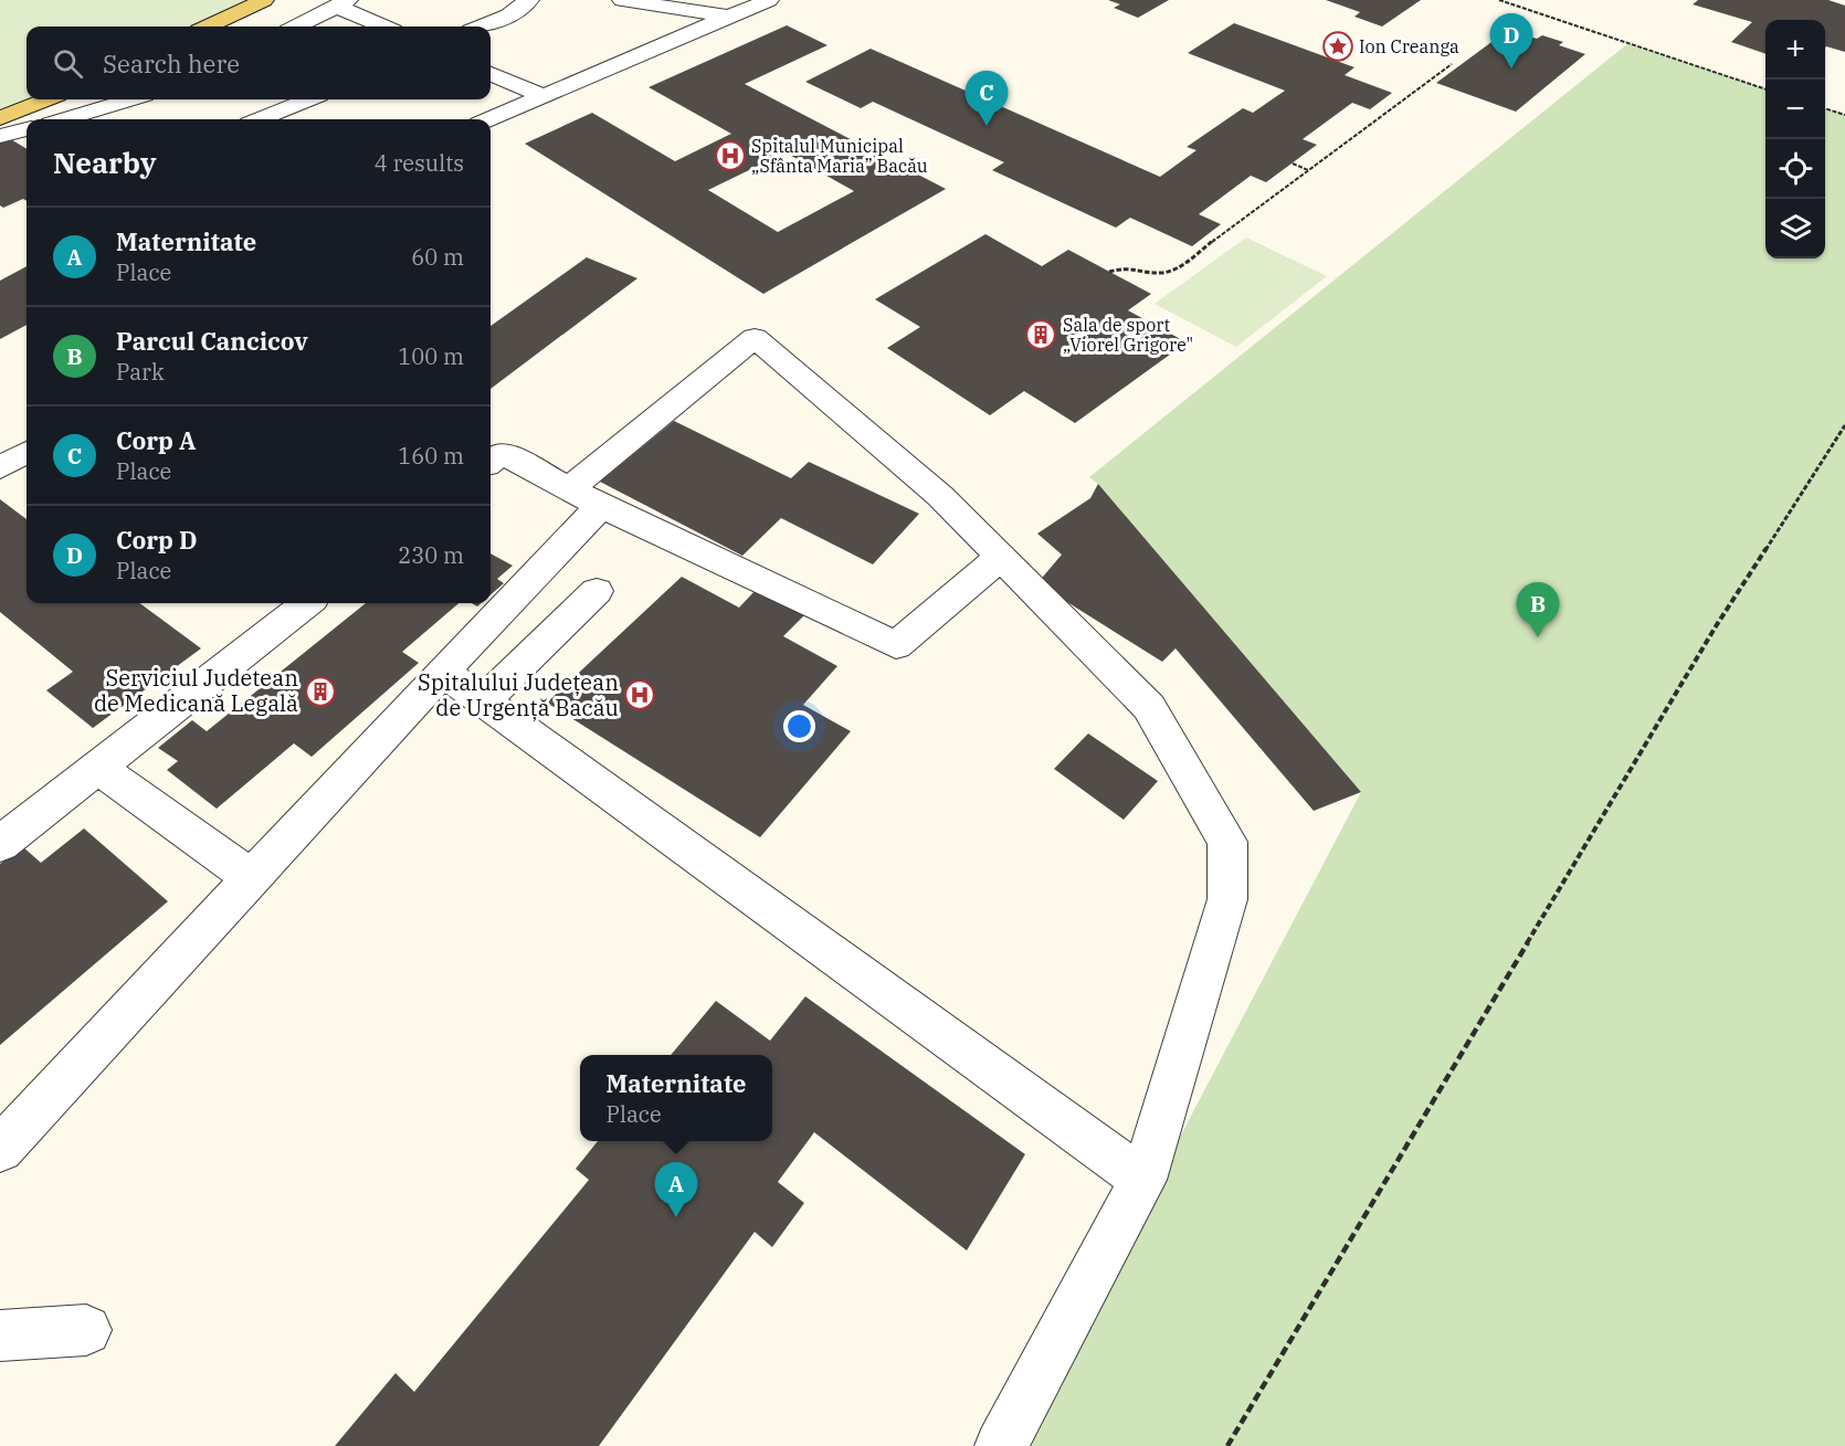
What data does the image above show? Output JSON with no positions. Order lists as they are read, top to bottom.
{
  "places": {
    "place": ["Ion Creanga"],
    "hospital": ["Spitalul Municipal „Sfânta Maria” Bacău", "Spitalului Județean de Urgență Bacău"],
    "building": ["Sala de sport „Viorel Grigore\"", "Serviciul Judetean de Medicană Legală"]
  },
  "page": {
    "pins": [
      "D",
      "C",
      "B",
      "A"
    ],
    "map_buttons": ["+", "−"],
    "search": "Search here",
    "heading": ["Nearby", "4 results"],
    "list": [
      {
        "mark": "A",
        "name": "Maternitate",
        "note": "Place",
        "value": "60 m"
      },
      {
        "mark": "B",
        "name": "Parcul Cancicov",
        "note": "Park",
        "value": "100 m"
      },
      {
        "mark": "C",
        "name": "Corp A",
        "note": "Place",
        "value": "160 m"
      },
      {
        "mark": "D",
        "name": "Corp D",
        "note": "Place",
        "value": "230 m"
      }
    ],
    "popup": ["Maternitate", "Place"]
  }
}
